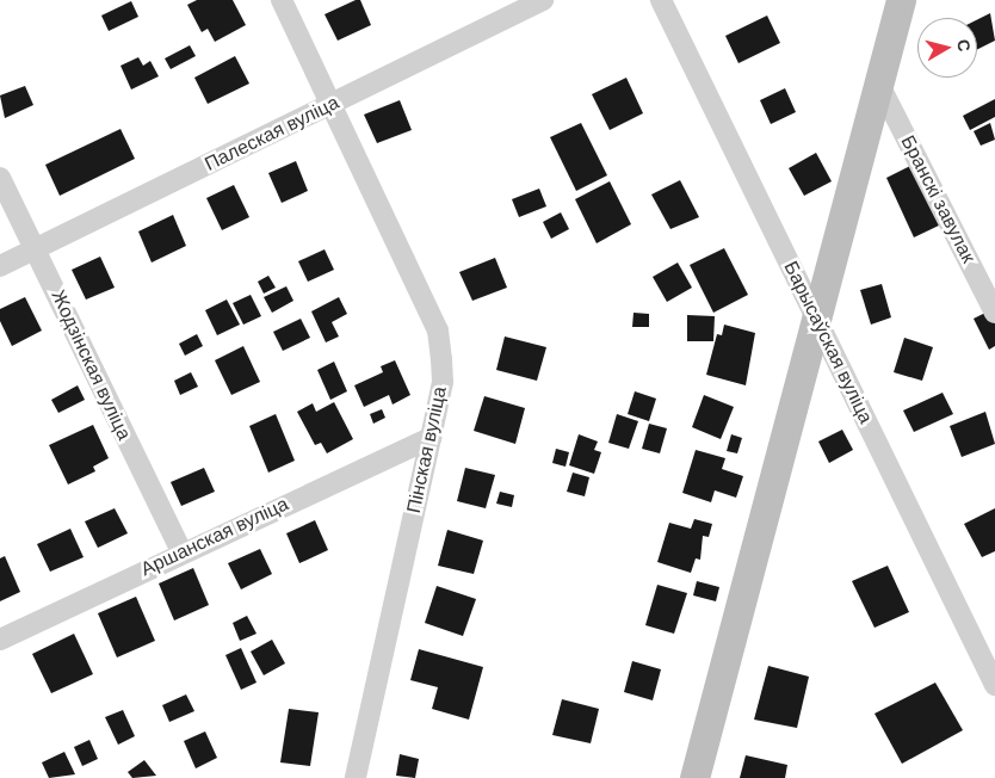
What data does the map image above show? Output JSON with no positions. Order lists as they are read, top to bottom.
{
  "streets": {
    "street": [
      "Палеская вуліца",
      "Бранскі завулак",
      "Барысаўская вуліца",
      "Жодзінская вуліца",
      "Пінская вуліца",
      "Аршанская вуліца"
    ]
  },
  "crossings": [
    ["Палеская вуліца", "Жодзінская вуліца"],
    ["Палеская вуліца", "Пінская вуліца"],
    ["Жодзінская вуліца", "Аршанская вуліца"],
    ["Пінская вуліца", "Аршанская вуліца"]
  ],
  "north": "right"
}
